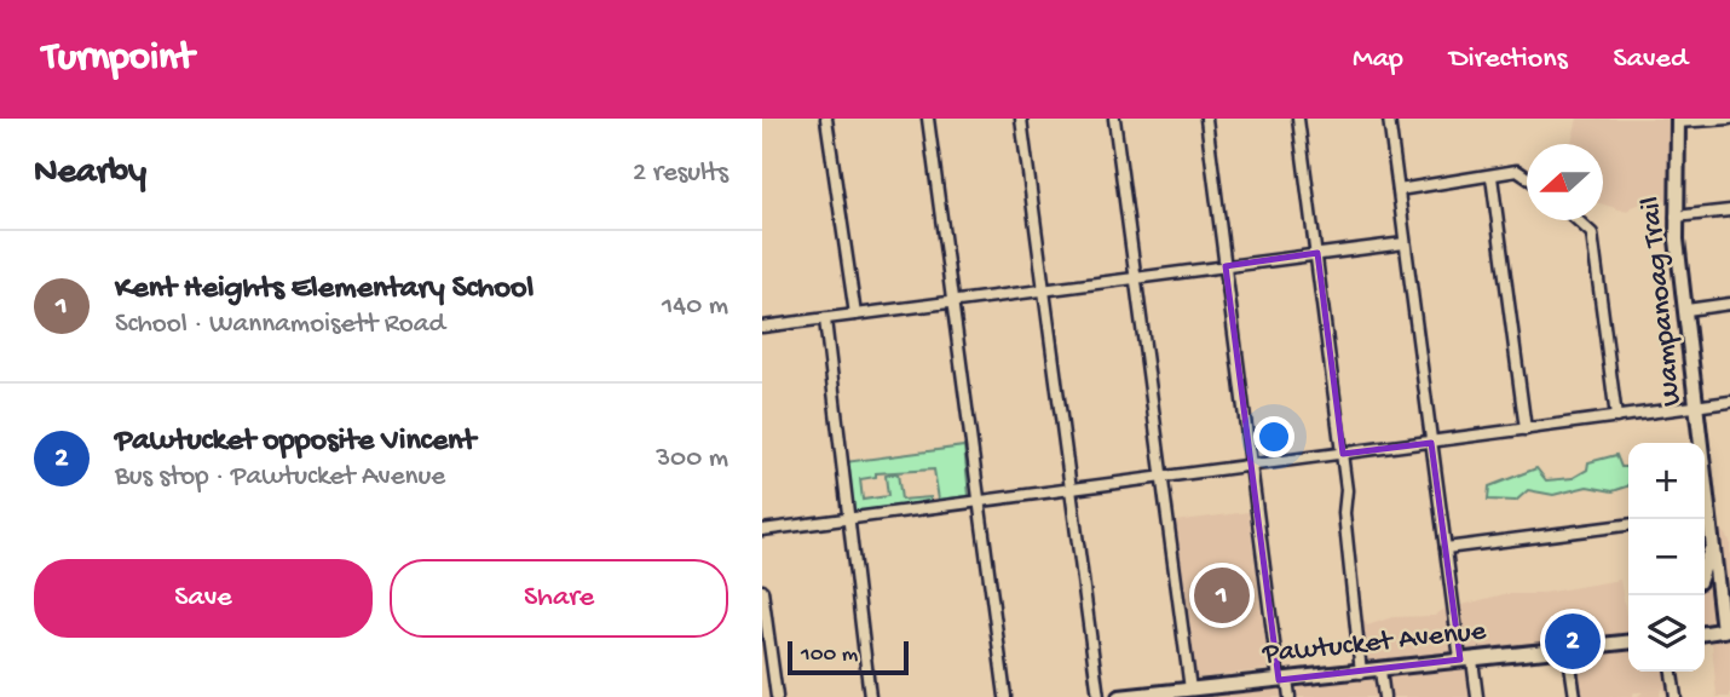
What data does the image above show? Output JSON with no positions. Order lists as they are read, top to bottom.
{
  "streets": {
    "main road": ["Wampanoag Trail", "Pawtucket Avenue"]
  },
  "scale_bar": "100 m",
  "north": "left",
  "page": {
    "header": "Turnpoint",
    "nav": ["Map", "Directions", "Saved"],
    "heading": ["Nearby", "2 results"],
    "list": [
      {
        "mark": "1",
        "name": "Kent Heights Elementary School",
        "note": "School · Wannamoisett Road",
        "value": "140 m"
      },
      {
        "mark": "2",
        "name": "Pawtucket opposite Vincent",
        "note": "Bus stop · Pawtucket Avenue",
        "value": "300 m"
      }
    ],
    "map_buttons": ["+", "−"],
    "buttons": ["Save", "Share"],
    "pins": ["1", "2"],
    "scale": "100 m"
  }
}
